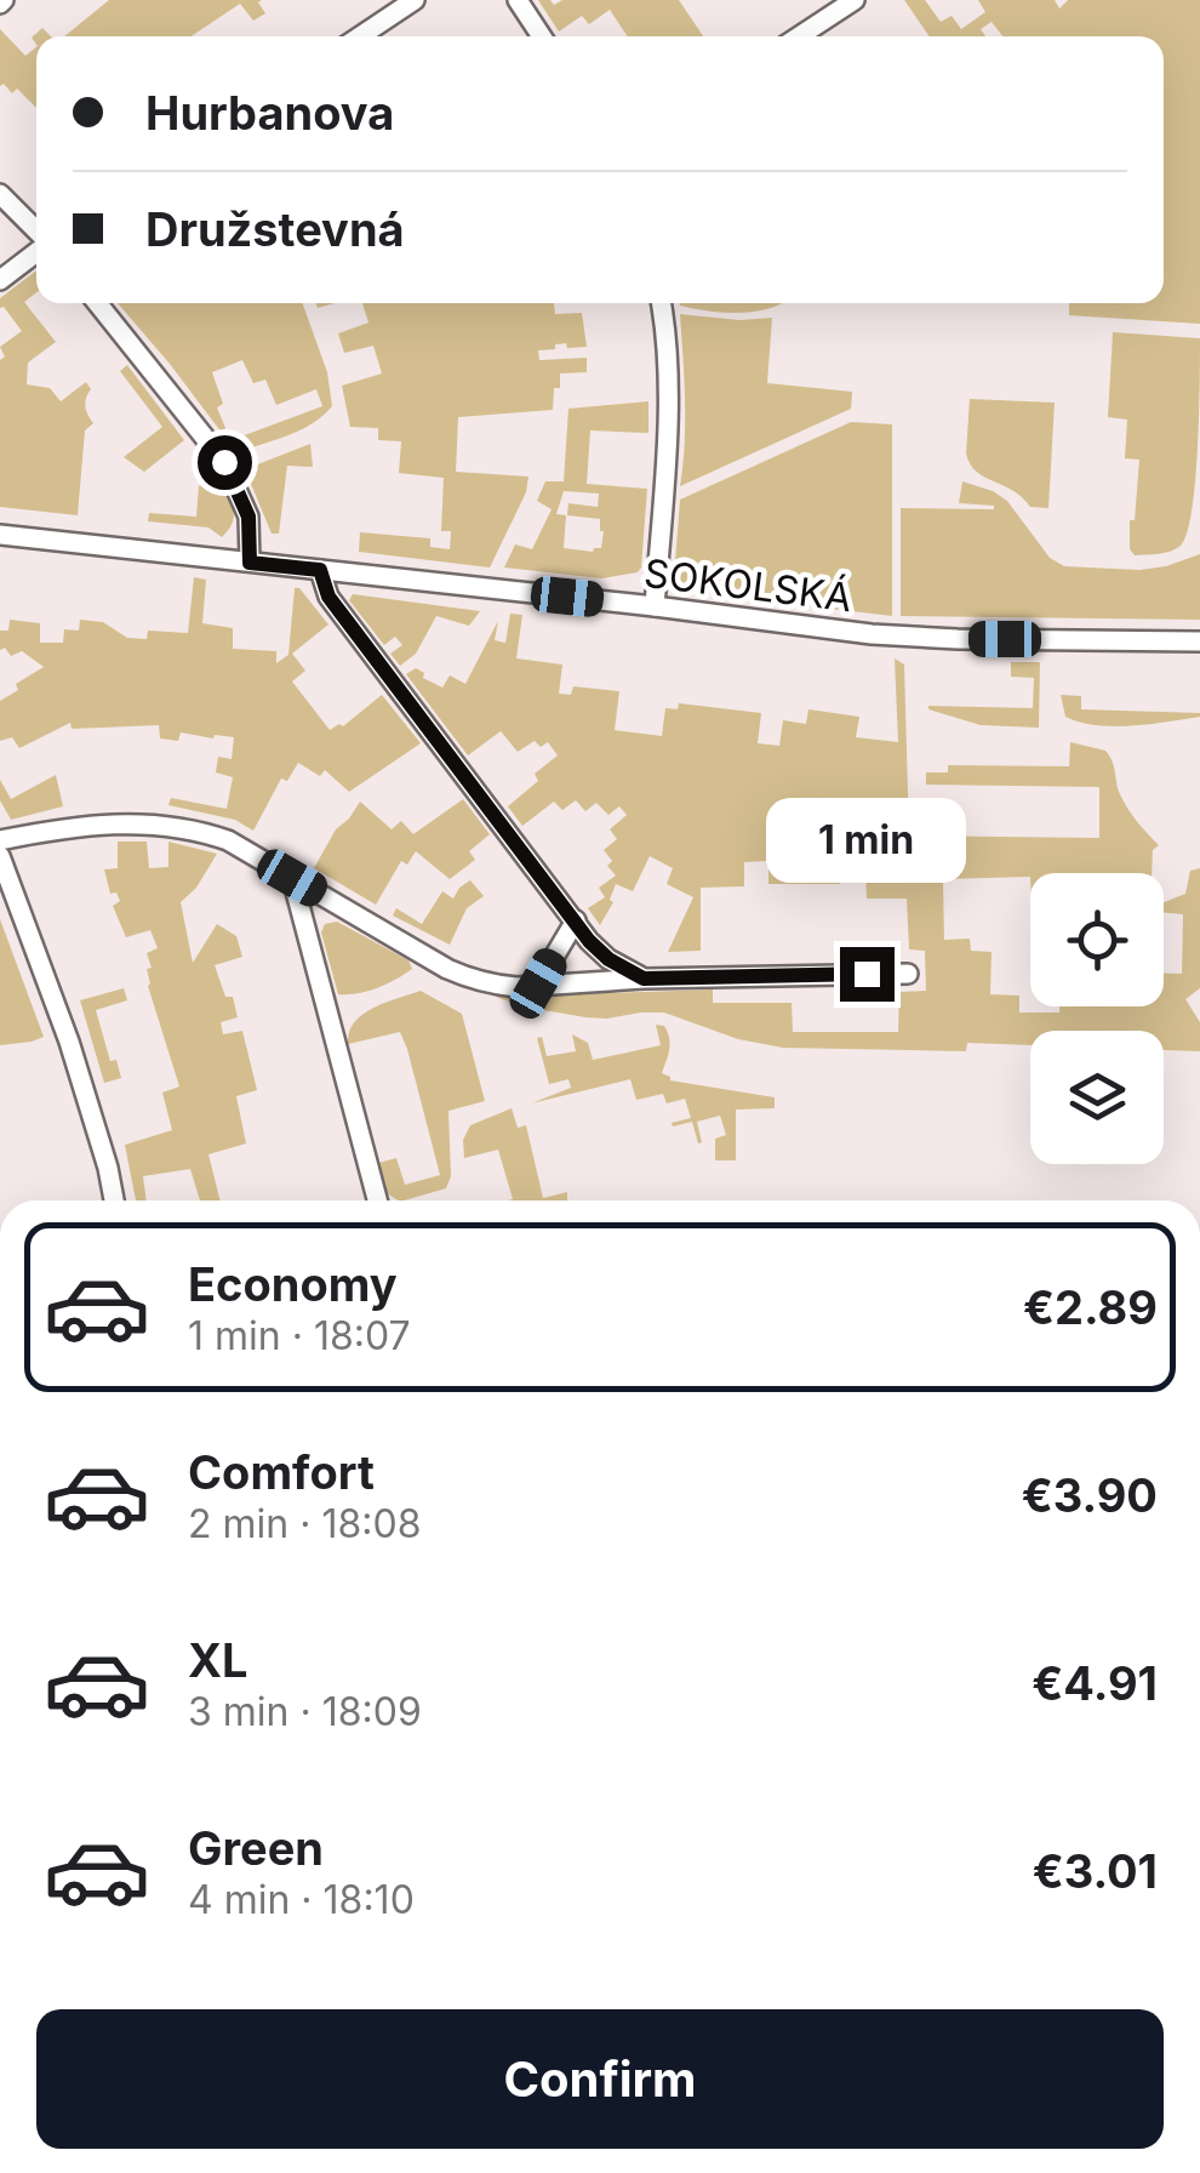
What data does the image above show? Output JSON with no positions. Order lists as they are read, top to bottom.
{
  "streets": {
    "street": ["SOKOLSKÁ"]
  },
  "page": {
    "banner": ["Hurbanova", "Družstevná"],
    "bubble": "1 min",
    "list": [
      {
        "name": "Economy",
        "note": "1 min · 18:07",
        "value": "€2.89"
      },
      {
        "name": "Comfort",
        "note": "2 min · 18:08",
        "value": "€3.90"
      },
      {
        "name": "XL",
        "note": "3 min · 18:09",
        "value": "€4.91"
      },
      {
        "name": "Green",
        "note": "4 min · 18:10",
        "value": "€3.01"
      }
    ],
    "buttons": "Confirm"
  }
}
